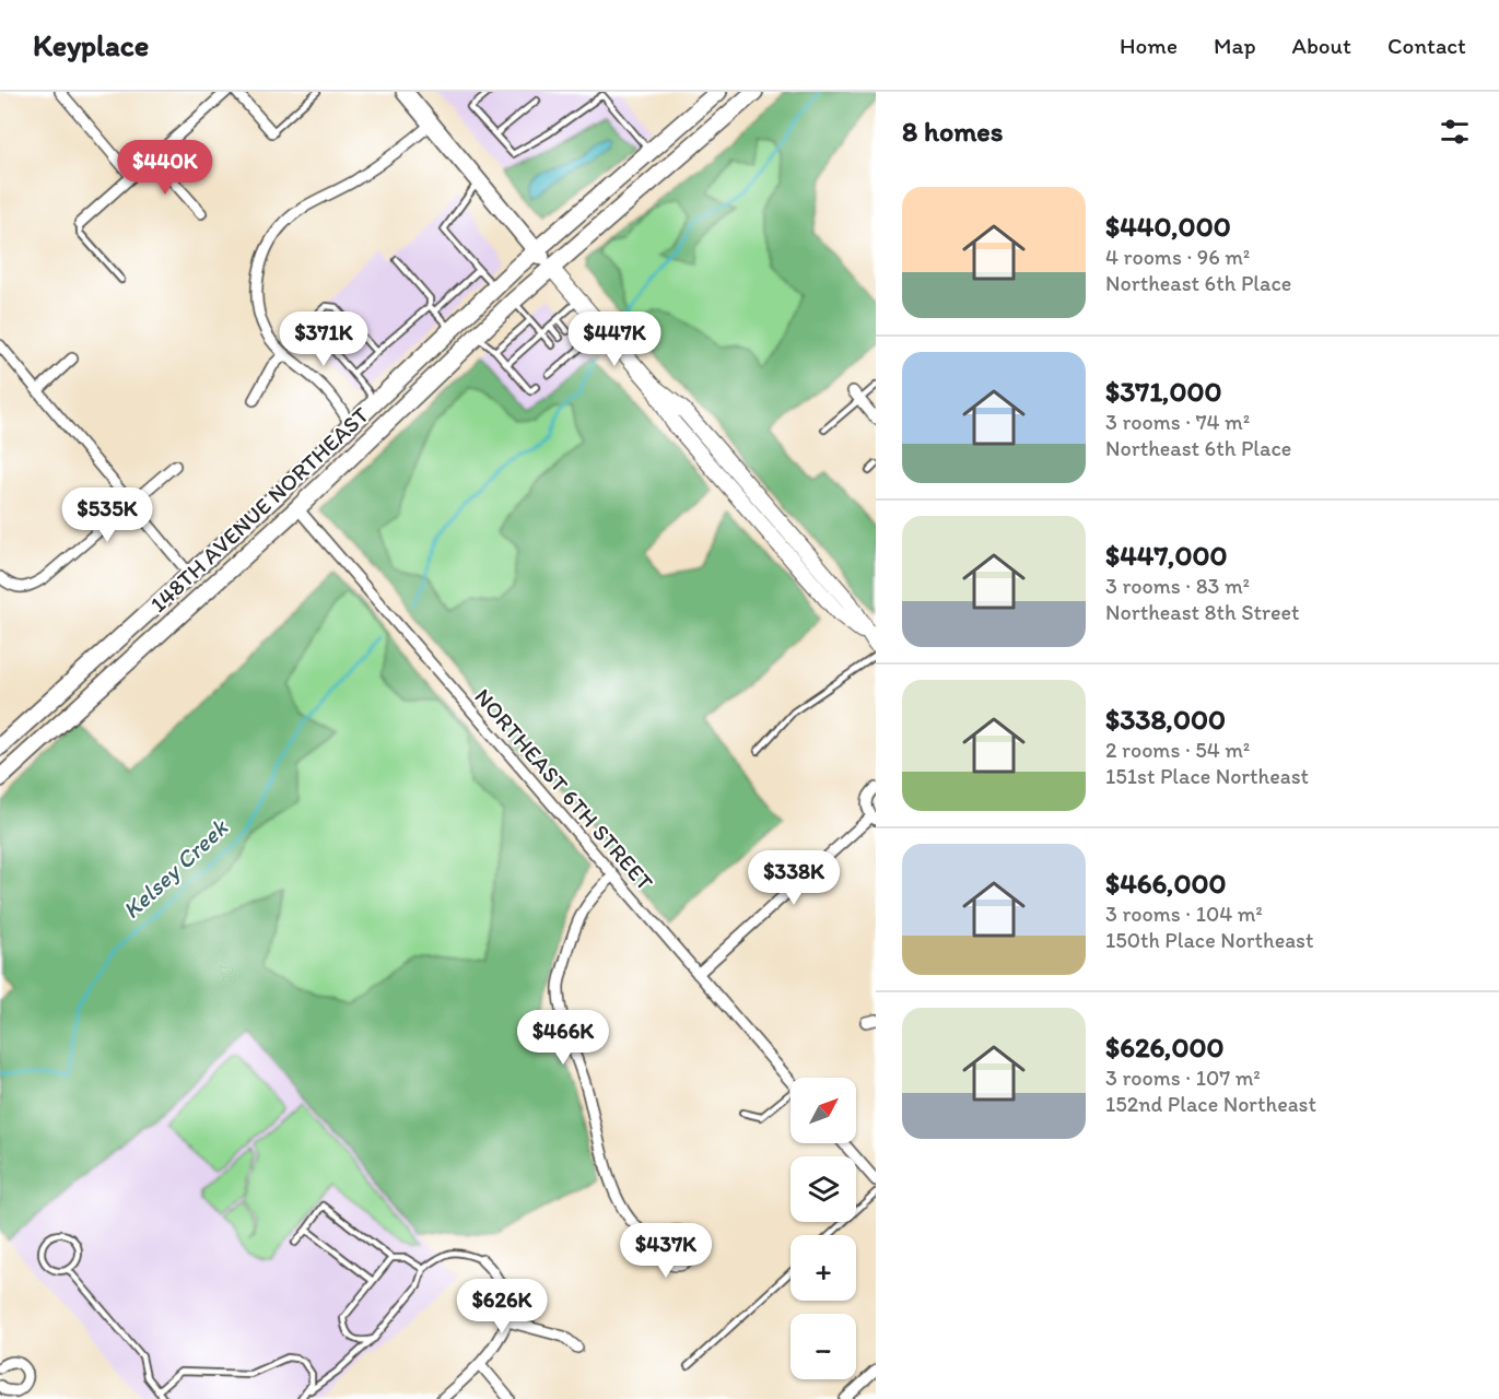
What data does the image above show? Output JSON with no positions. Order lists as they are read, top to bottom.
{
  "streets": {
    "main road": ["148TH AVENUE NORTHEAST"],
    "street": ["NORTHEAST 6TH STREET"]
  },
  "crossings": [
    ["148TH AVENUE NORTHEAST", "NORTHEAST 6TH STREET"]
  ],
  "water": ["Kelsey Creek"],
  "north": "top right",
  "page": {
    "header": "Keyplace",
    "nav": [
      "Home",
      "Map",
      "About",
      "Contact"
    ],
    "heading": "8 homes",
    "price": [
      "$440K",
      "$371K",
      "$447K",
      "$535K",
      "$338K",
      "$466K",
      "$437K",
      "$626K"
    ],
    "list": [
      {
        "name": "$440,000",
        "note": "4 rooms · 96 m² · Northeast 6th Place"
      },
      {
        "name": "$371,000",
        "note": "3 rooms · 74 m² · Northeast 6th Place"
      },
      {
        "name": "$447,000",
        "note": "3 rooms · 83 m² · Northeast 8th Street"
      },
      {
        "name": "$338,000",
        "note": "2 rooms · 54 m² · 151st Place Northeast"
      },
      {
        "name": "$466,000",
        "note": "3 rooms · 104 m² · 150th Place Northeast"
      },
      {
        "name": "$626,000",
        "note": "3 rooms · 107 m² · 152nd Place Northeast"
      }
    ],
    "map_buttons": ["+", "−"]
  }
}
